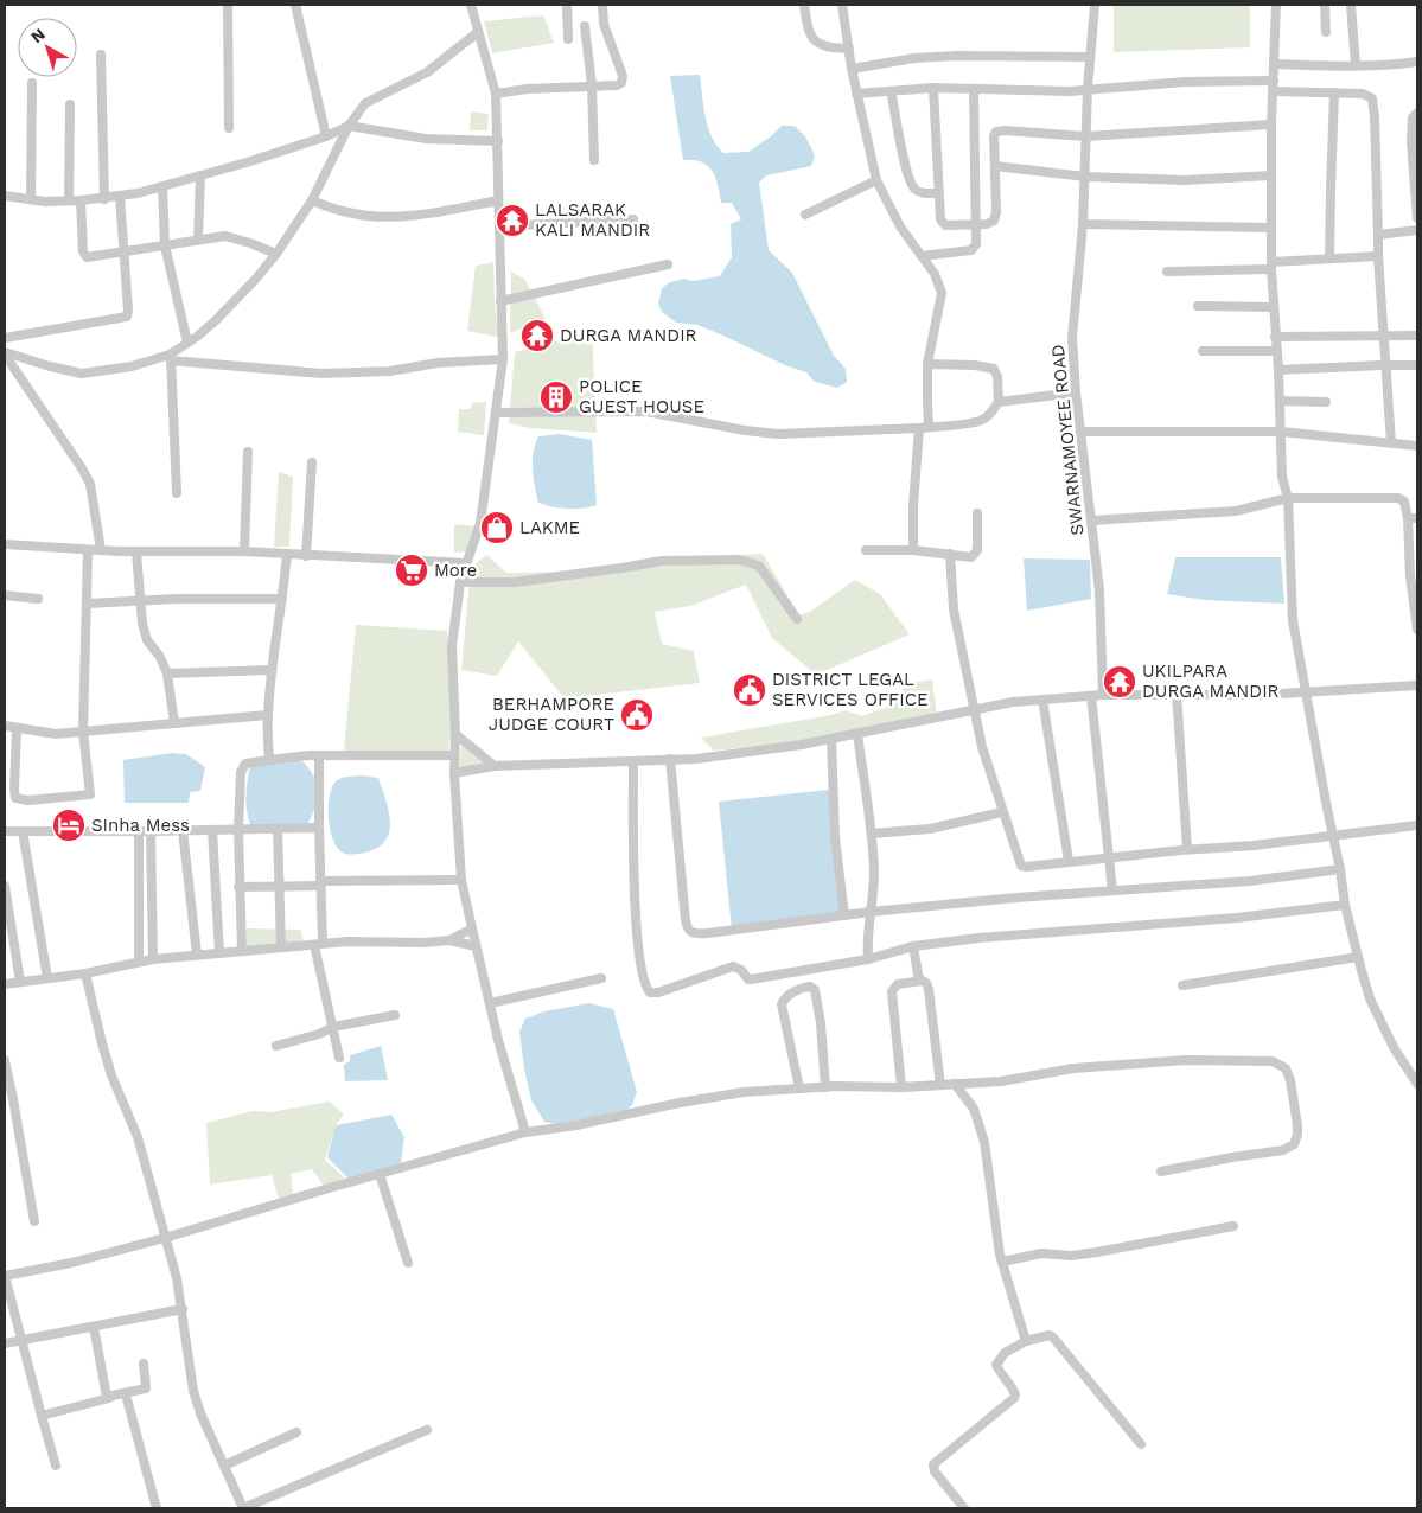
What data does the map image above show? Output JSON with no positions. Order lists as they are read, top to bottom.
{
  "streets": {
    "street": ["SWARNAMOYEE ROAD"]
  },
  "places": {
    "temple": ["LALSARAK KALI MANDIR", "DURGA MANDIR", "UKILPARA DURGA MANDIR"],
    "building": ["POLICE GUEST HOUSE"],
    "shop": ["LAKME"],
    "supermarket": ["More"],
    "public building": ["DISTRICT LEGAL SERVICES OFFICE", "BERHAMPORE JUDGE COURT"],
    "hotel": ["SInha Mess"]
  },
  "north": "top left"
}
